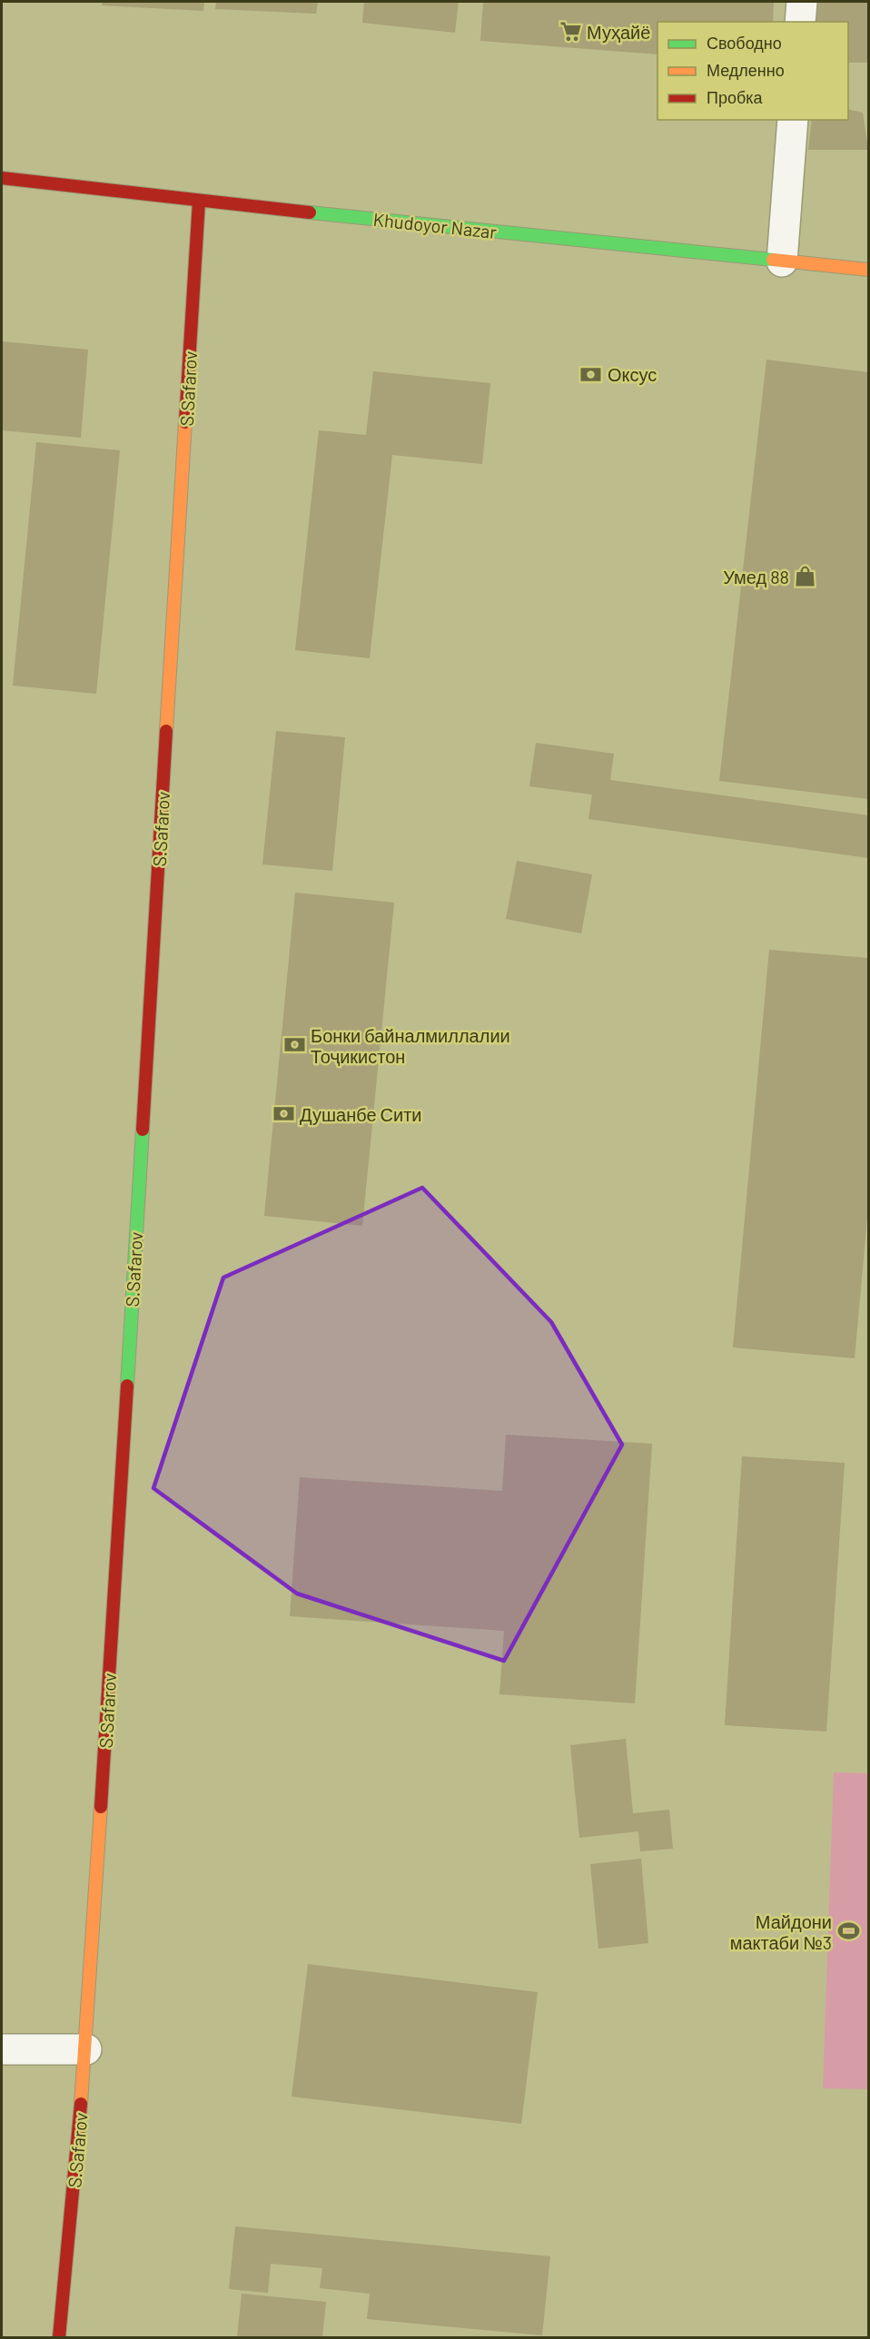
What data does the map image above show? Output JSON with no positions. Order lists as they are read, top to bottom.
{
  "streets": {
    "street": ["Khudoyor Nazar", "S.Safarov"]
  },
  "crossings": [
    ["Khudoyor Nazar", "S.Safarov"]
  ],
  "places": {
    "supermarket": ["Муҳайё"],
    "bank": ["Оксус", "Бонки байналмиллалии Тоҷикистон", "Душанбе Сити"],
    "shop": ["Умед 88"],
    "sports": ["Майдони мактаби №3"]
  },
  "legend": ["Свободно", "Медленно", "Пробка"]
}
